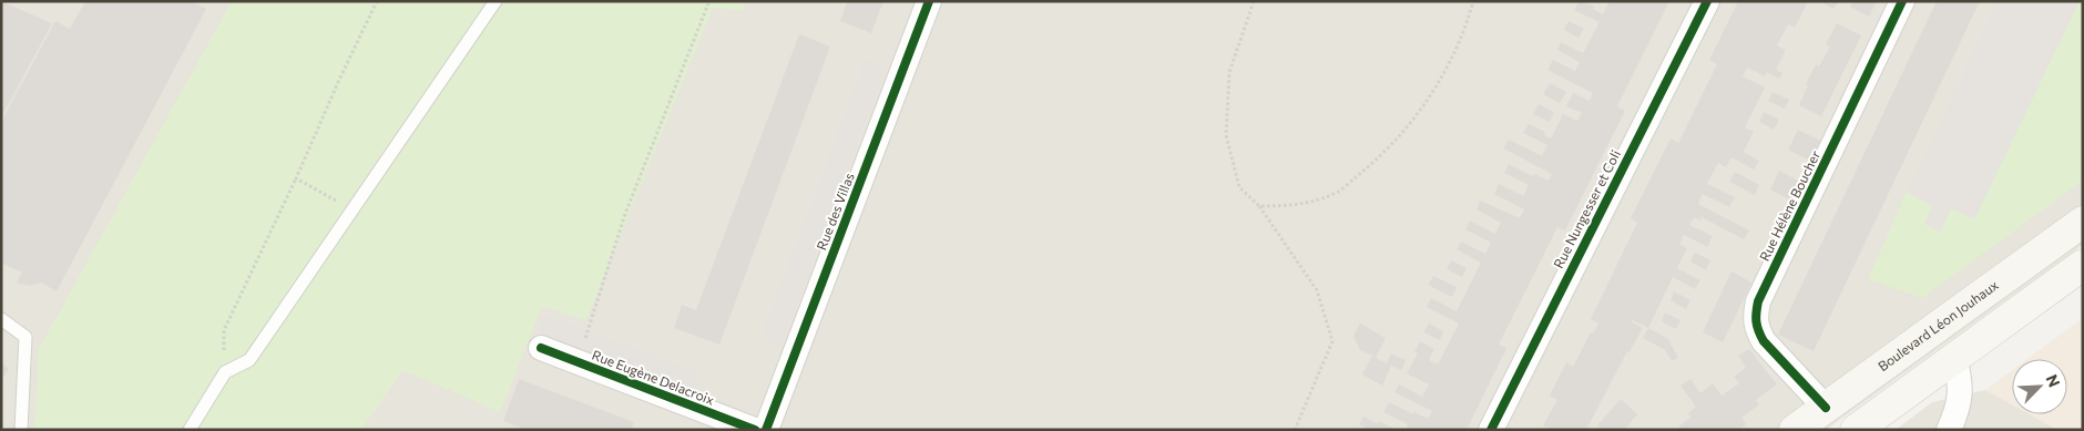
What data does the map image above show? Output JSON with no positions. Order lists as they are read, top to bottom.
{
  "streets": {
    "main road": ["Boulevard Léon Jouhaux"],
    "street": [
      "Rue Hélène Boucher",
      "Rue Nungesser et Coli",
      "Rue des Villas",
      "Rue Eugène Delacroix"
    ]
  },
  "crossings": [
    ["Rue Hélène Boucher", "Boulevard Léon Jouhaux"]
  ],
  "north": "top right"
}
